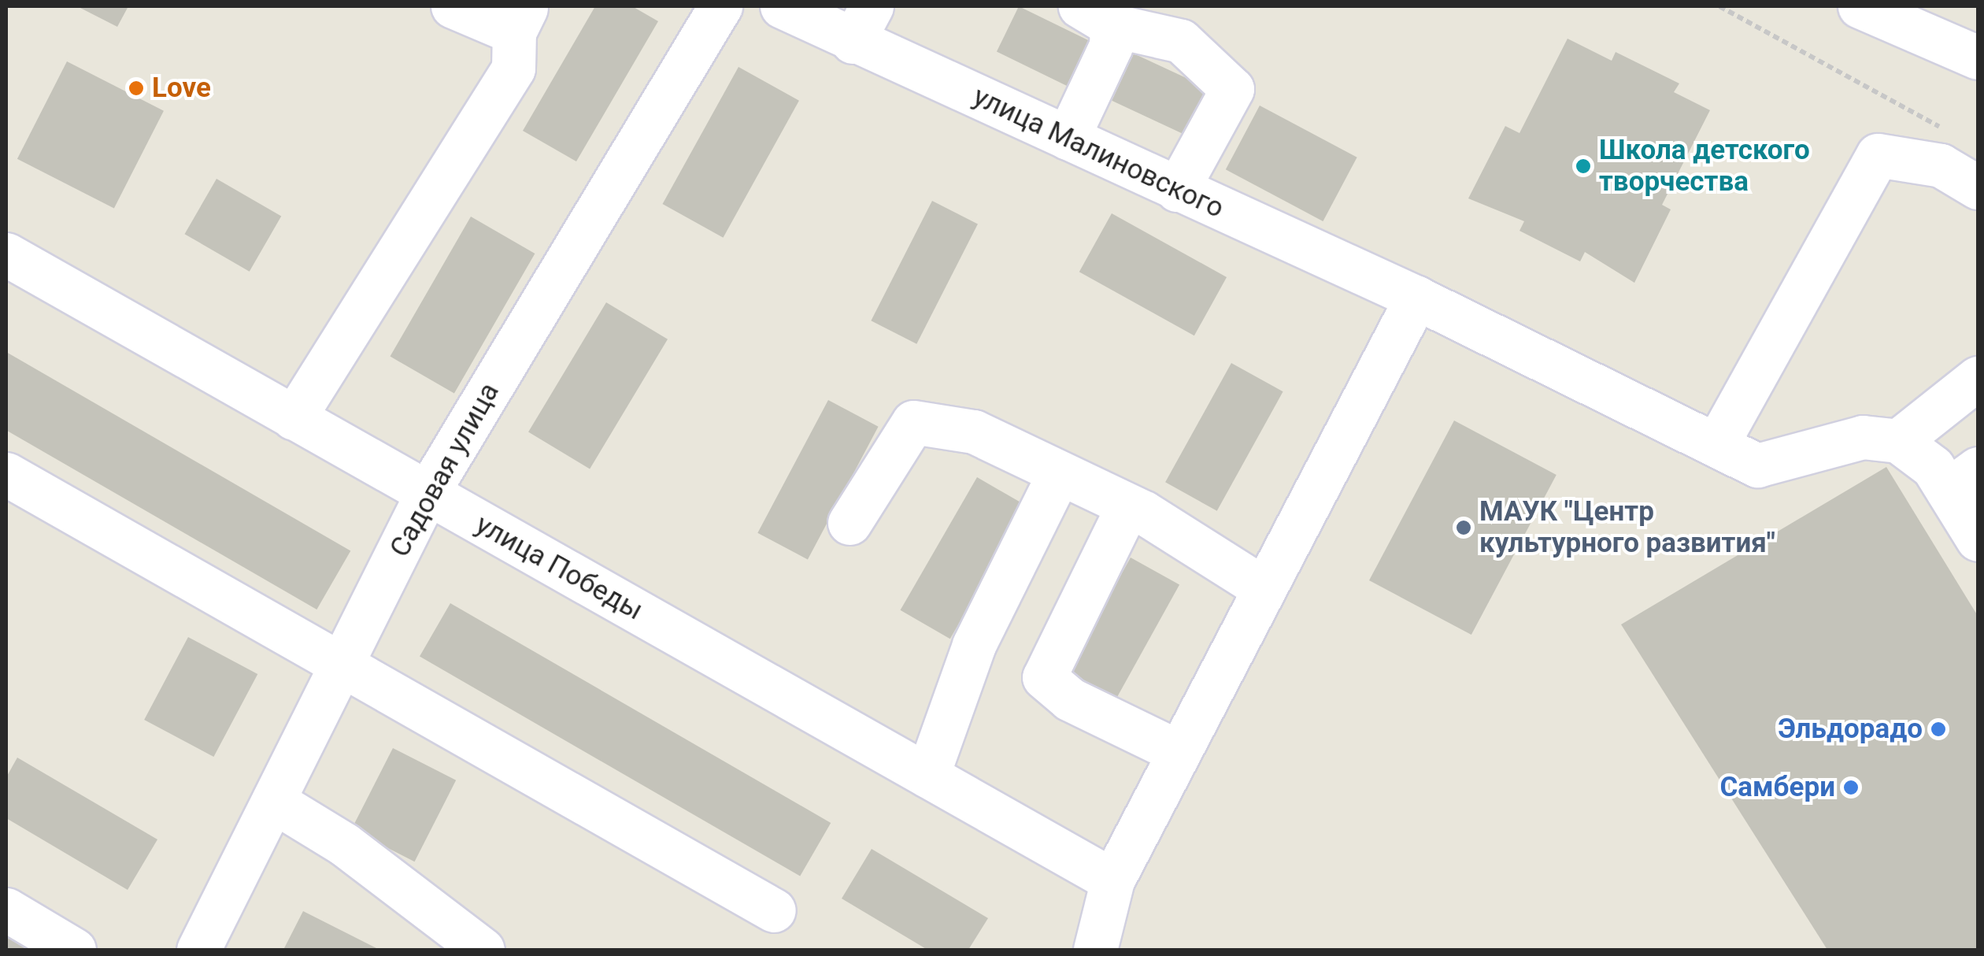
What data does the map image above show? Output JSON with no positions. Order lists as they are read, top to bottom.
{
  "streets": {
    "street": ["улица Малиновского", "Садовая улица", "улица Победы"]
  },
  "crossings": [
    ["Садовая улица", "улица Победы"]
  ],
  "places": [
    "Love",
    "Школа детского творчества",
    "МАУК \"Центр культурного развития\"",
    "Эльдорадо",
    "Самбери"
  ]
}
